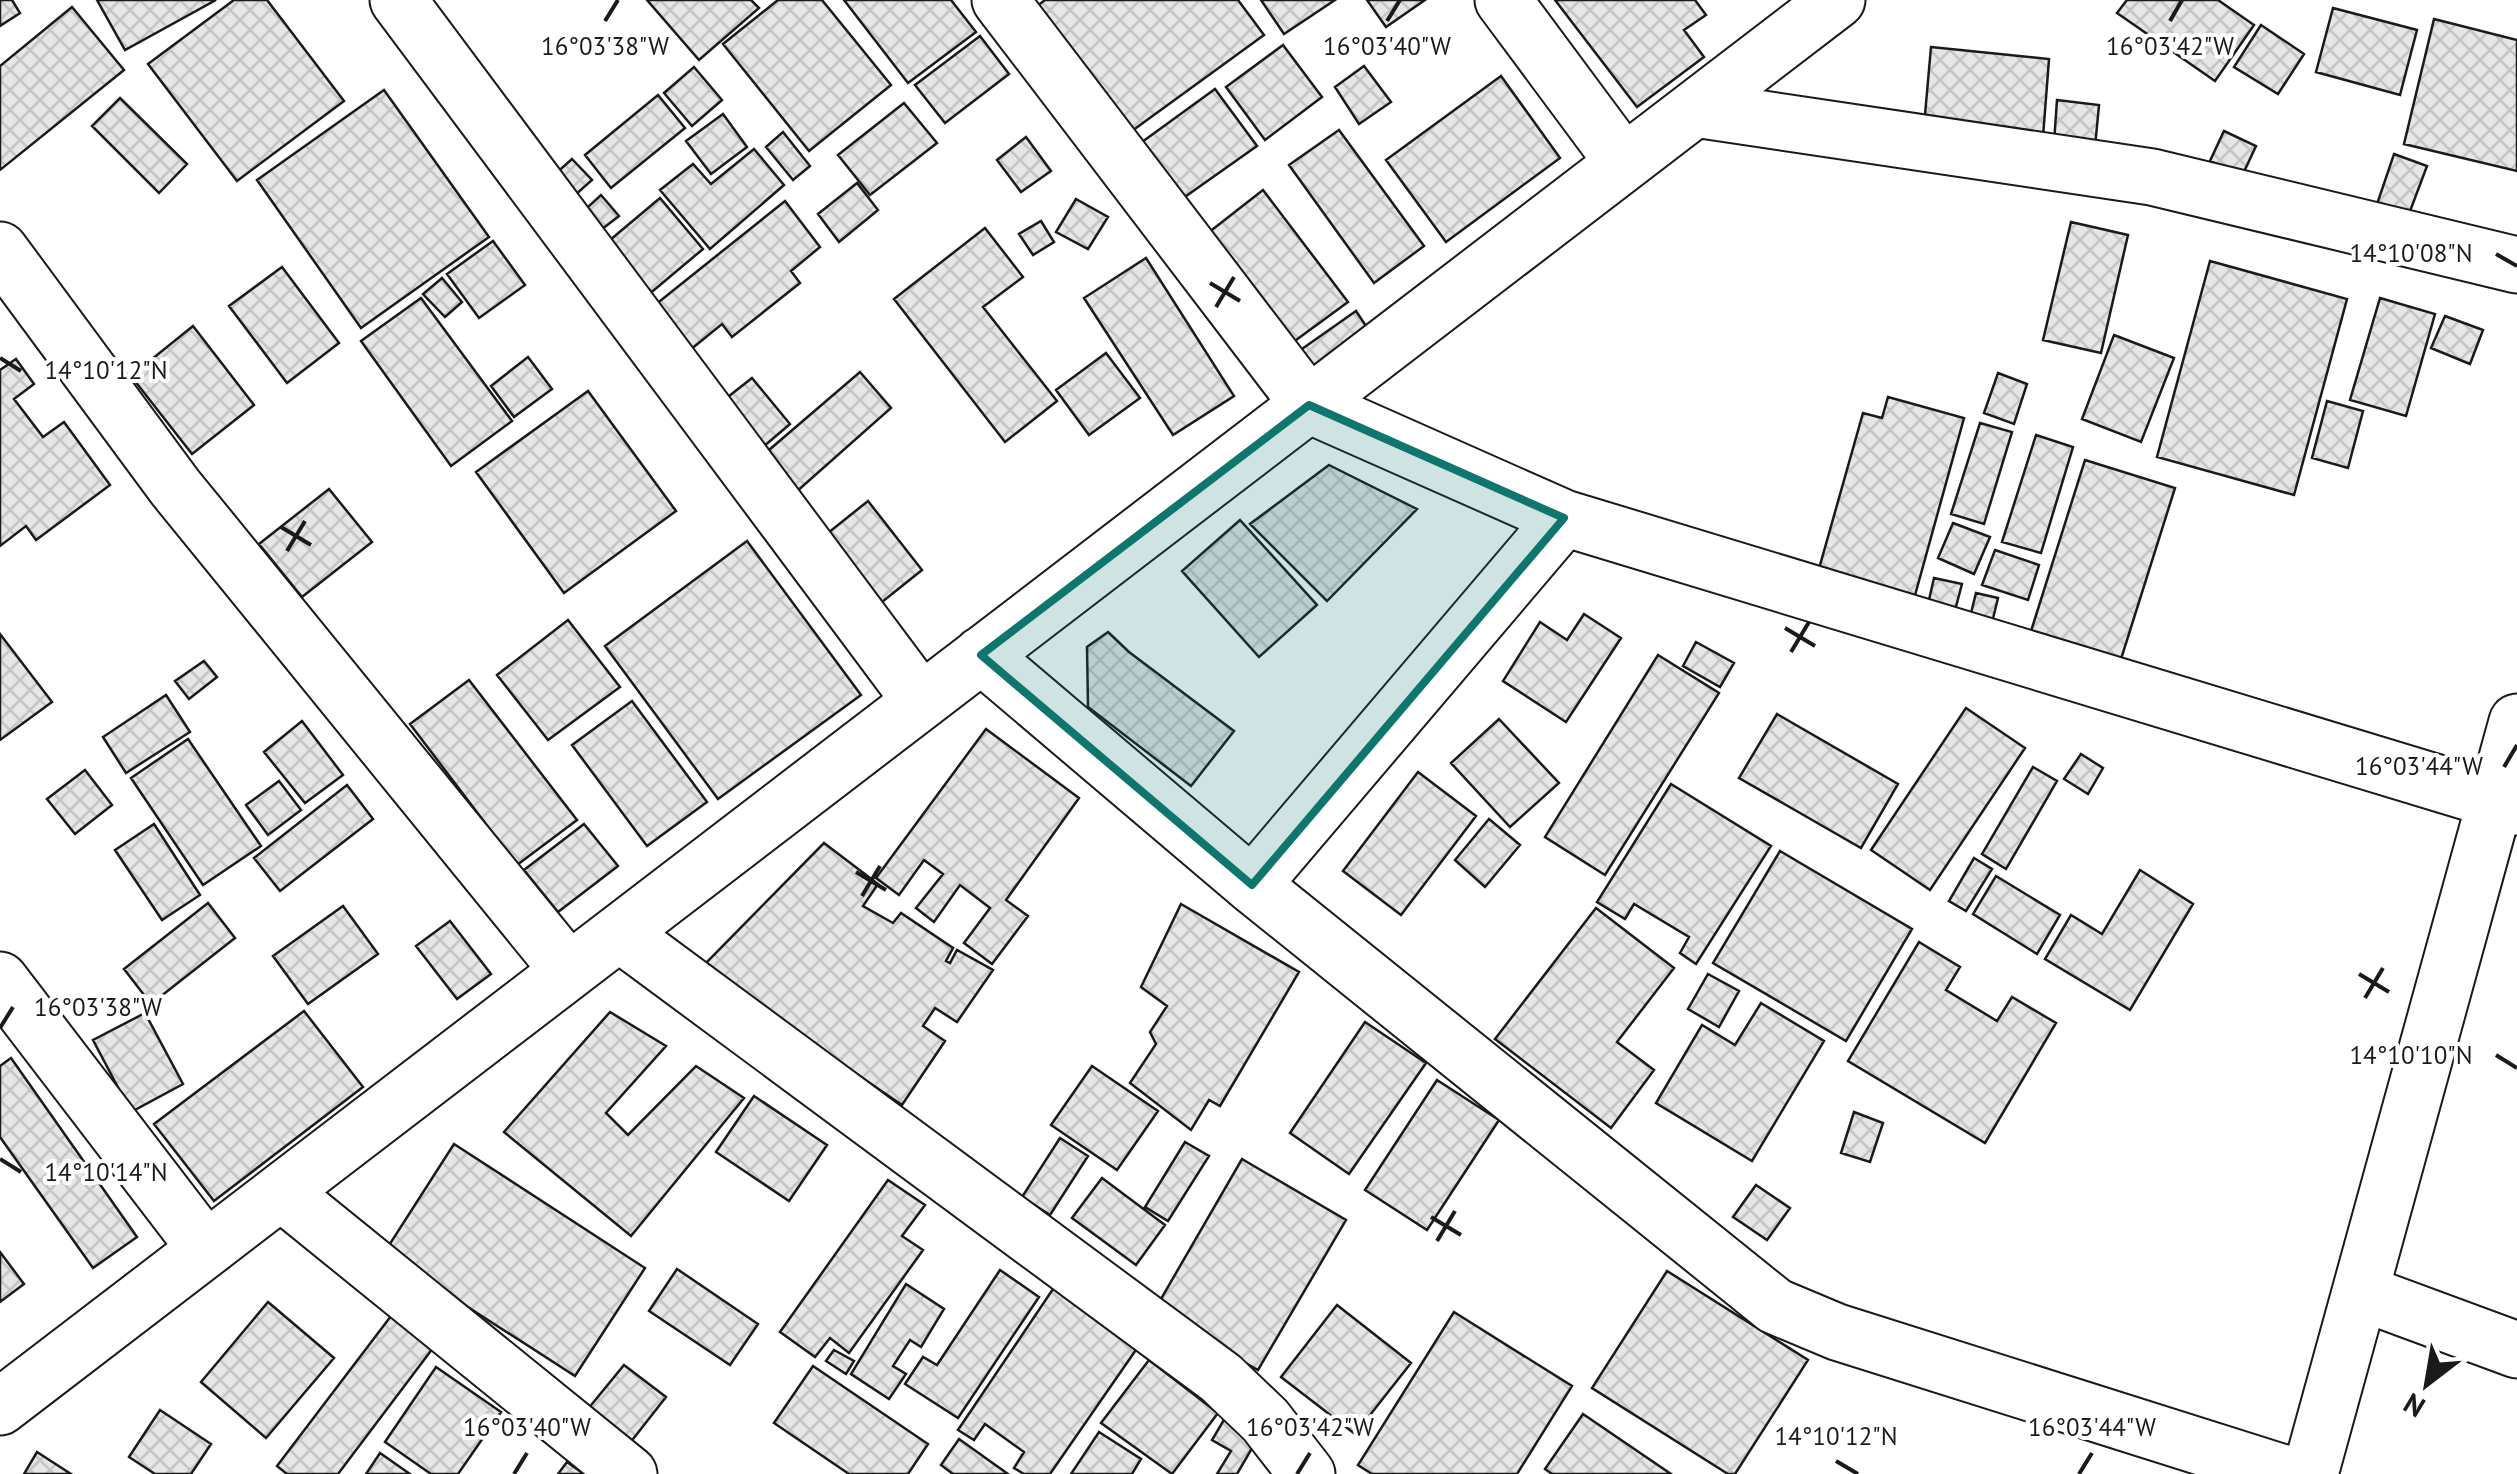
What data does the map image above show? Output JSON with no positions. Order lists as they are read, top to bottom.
{
  "north": "bottom left",
  "coordinates": [
    "16°03'40\"W",
    "16°03'42\"W",
    "16°03'38\"W",
    "14°10'08\"N",
    "14°10'12\"N",
    "16°03'44\"W",
    "14°10'10\"N",
    "14°10'14\"N"
  ]
}
